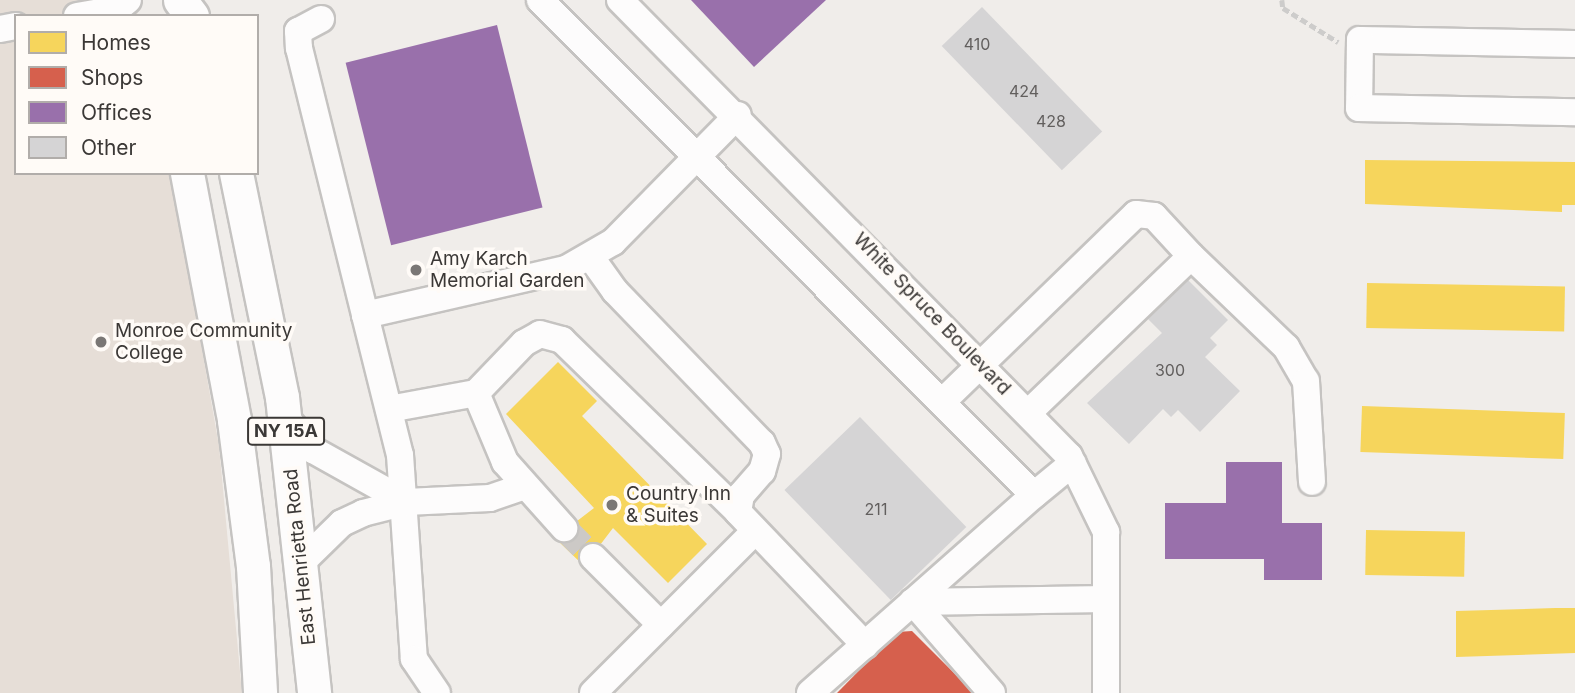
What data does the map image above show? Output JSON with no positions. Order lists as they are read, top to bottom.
{
  "streets": {
    "main road": ["NY 15A", "East Henrietta Road"],
    "street": ["White Spruce Boulevard"]
  },
  "places": ["Amy Karch Memorial Garden", "Monroe Community College", "Country Inn & Suites"],
  "house_numbers": [
    "410",
    "424",
    "428",
    "300",
    "211"
  ],
  "legend": [
    "Homes",
    "Shops",
    "Offices",
    "Other"
  ]
}
